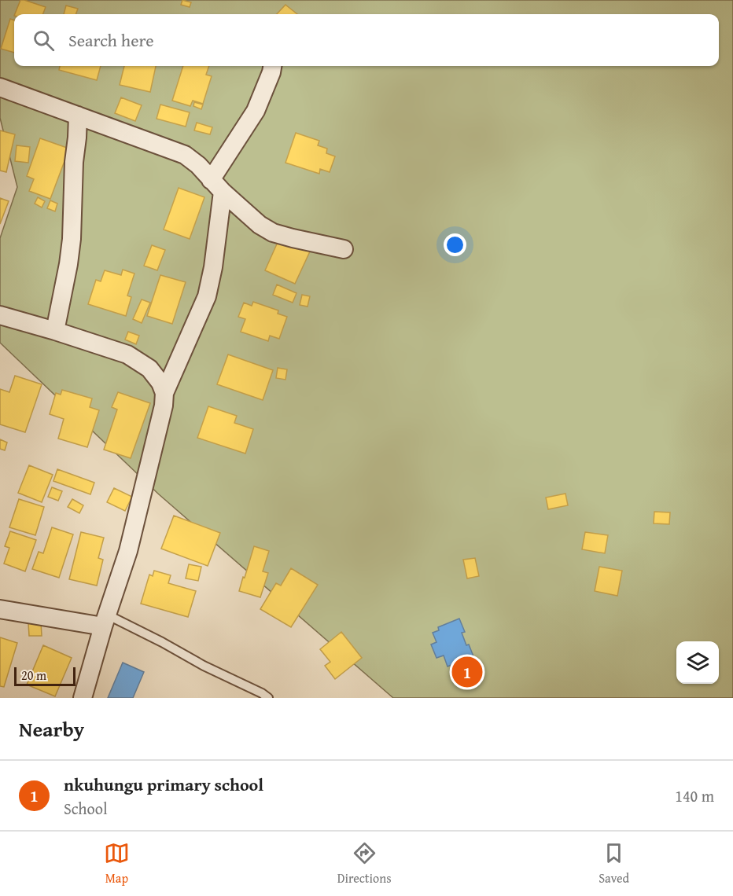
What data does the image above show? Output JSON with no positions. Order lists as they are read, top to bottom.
{
  "scale_bar": "20 m",
  "page": {
    "search": "Search here",
    "pins": "1",
    "scale": "20 m",
    "heading": "Nearby",
    "list": [
      {
        "mark": "1",
        "name": "nkuhungu primary school",
        "note": "School",
        "value": "140 m"
      }
    ],
    "nav": ["Map", "Directions", "Saved"]
  }
}
